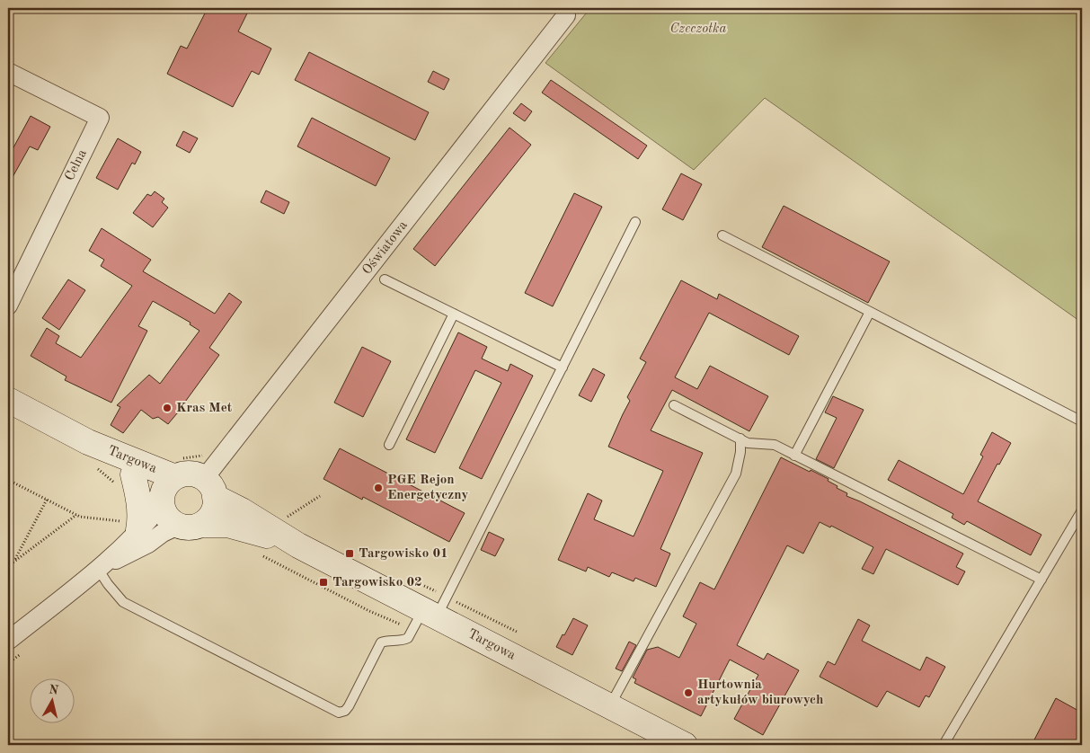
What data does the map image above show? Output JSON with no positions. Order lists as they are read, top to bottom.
{
  "streets": {
    "street": ["Celna", "Oświatowa", "Targowa"]
  },
  "crossings": [
    ["Oświatowa", "Targowa"]
  ],
  "parks": ["Czeczotka"],
  "places": {
    "other": ["Kras Met", "PGE Rejon Energetyczny", "Hurtownia artykułów biurowych"],
    "transit": ["Targowisko 01", "Targowisko 02"]
  },
  "north": "top"
}
